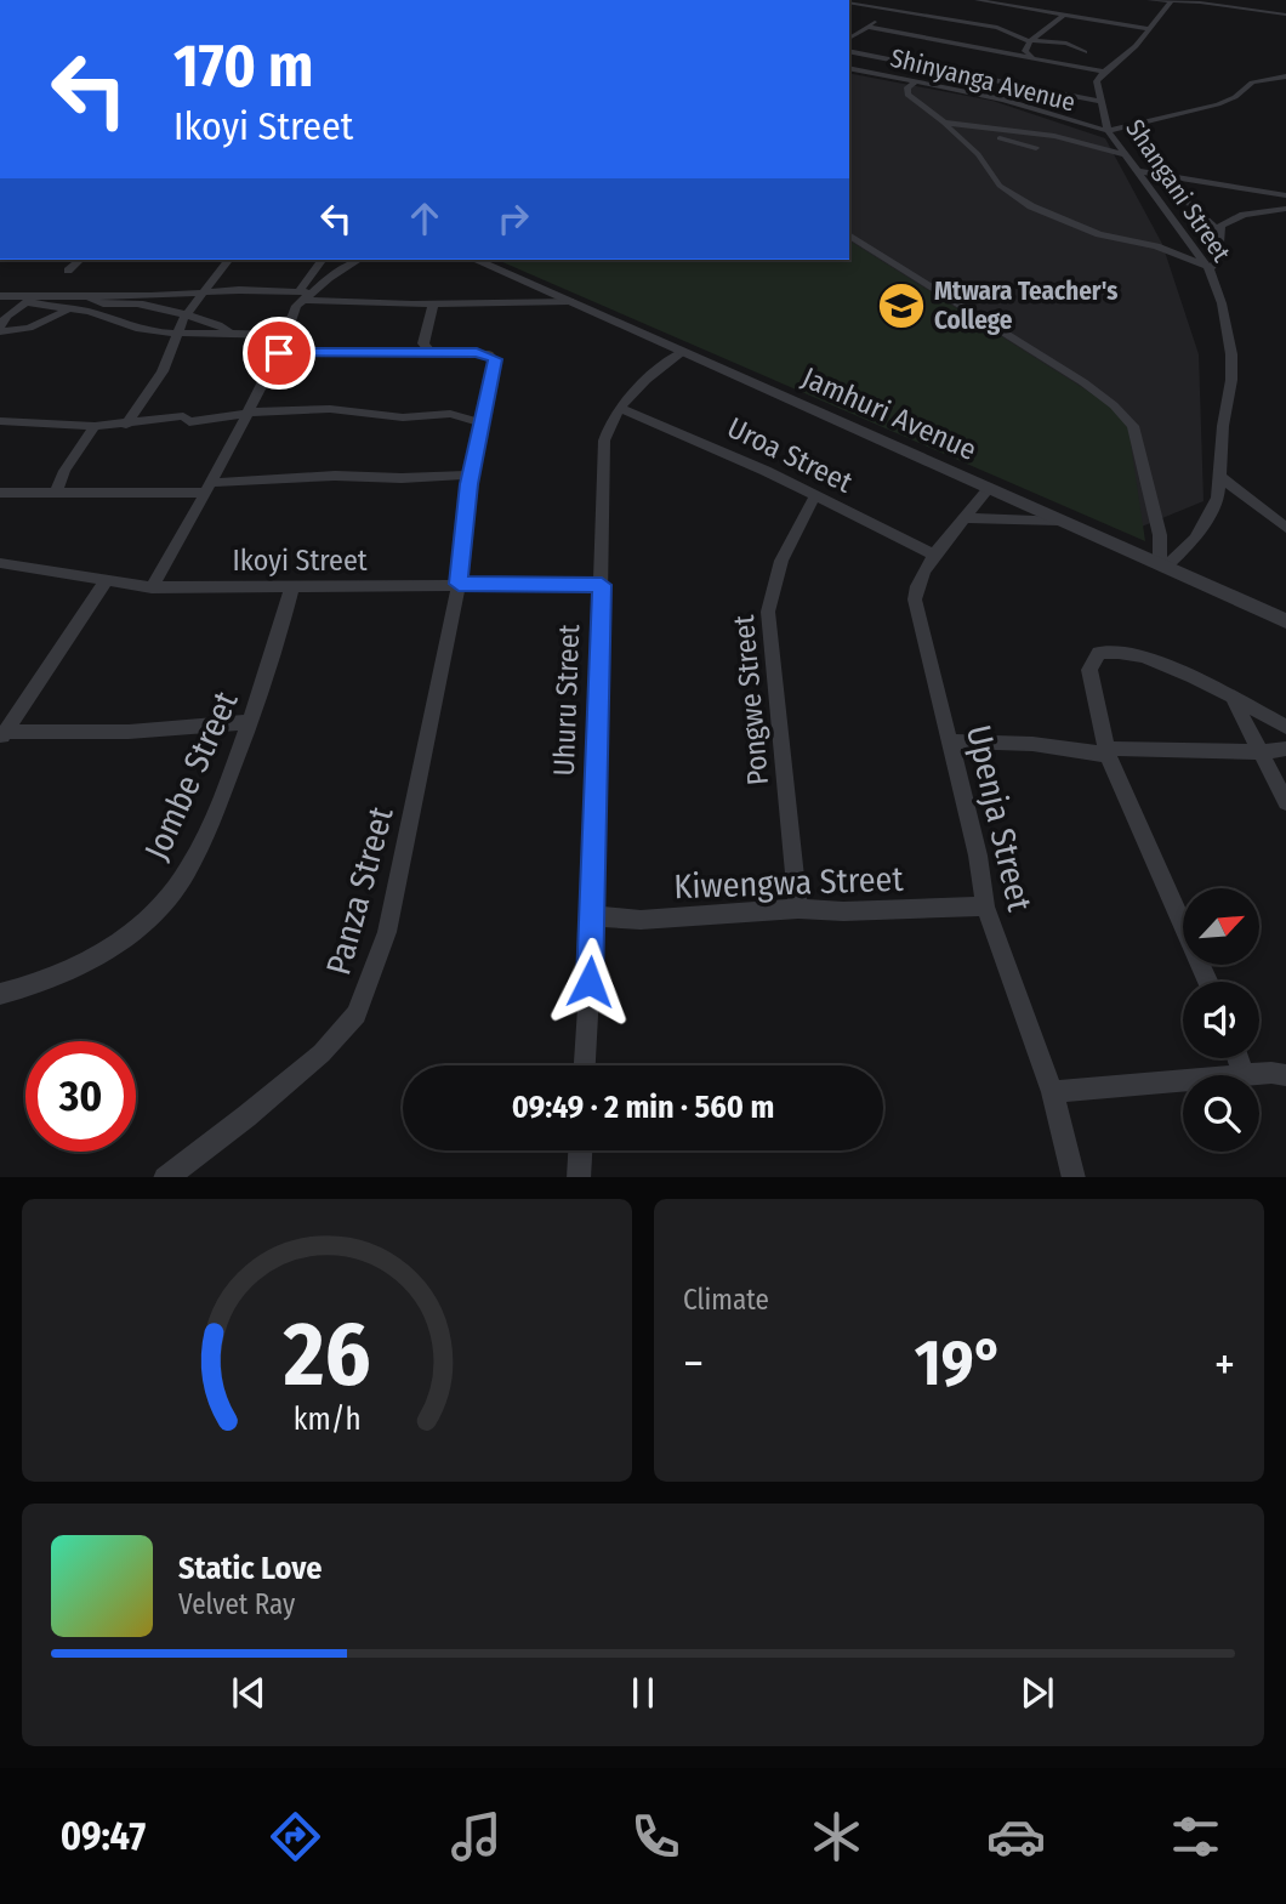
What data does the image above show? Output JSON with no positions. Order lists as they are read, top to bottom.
{
  "streets": {
    "street": [
      "Shinyanga Avenue",
      "Shangani Street",
      "Jamhuri Avenue",
      "Uroa Street",
      "Ikoyi Street",
      "Uhuru Street",
      "Pongwe Street",
      "Jombe Street",
      "Upenja Street",
      "Kiwengwa Street",
      "Panza Street"
    ]
  },
  "crossings": [
    ["Shinyanga Avenue", "Shangani Street"],
    ["Shangani Street", "Jamhuri Avenue"],
    ["Jamhuri Avenue", "Uhuru Street"],
    ["Jamhuri Avenue", "Upenja Street"],
    ["Uroa Street", "Uhuru Street"],
    ["Uroa Street", "Pongwe Street"],
    ["Uroa Street", "Upenja Street"],
    ["Ikoyi Street", "Uhuru Street"],
    ["Ikoyi Street", "Jombe Street"],
    ["Ikoyi Street", "Panza Street"],
    ["Uhuru Street", "Kiwengwa Street"],
    ["Pongwe Street", "Kiwengwa Street"],
    ["Upenja Street", "Kiwengwa Street"]
  ],
  "places": {
    "school or university": ["Mtwara Teacher's College"]
  },
  "north": "top right",
  "page": {
    "turn": ["170 m", "Ikoyi Street"],
    "limit": "30",
    "trip": "09:49 · 2 min · 560 m",
    "tile": "Climate",
    "heat": ["−", "19°", "+"],
    "song": ["Static Love", "Velvet Ray"],
    "tabs": "09:47",
    "gauge": ["26", "km/h"]
  }
}
